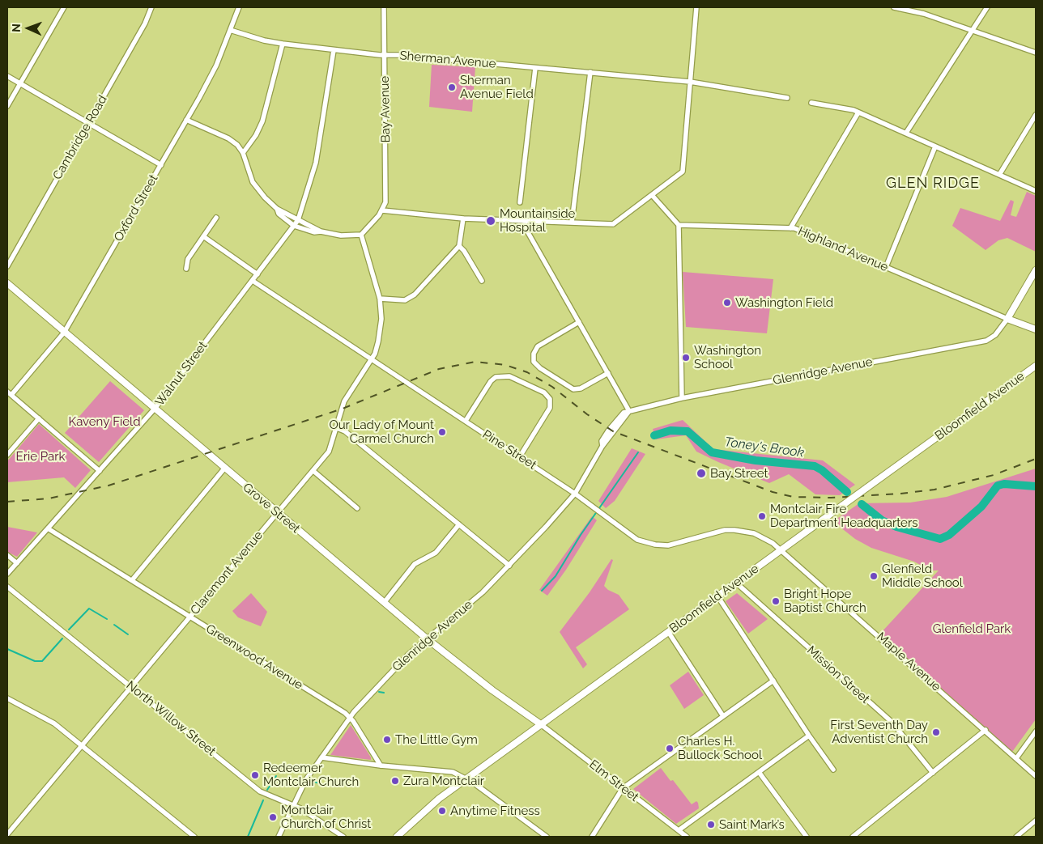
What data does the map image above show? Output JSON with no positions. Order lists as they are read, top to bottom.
{
  "streets": {
    "main road": ["Highland Avenue", "Bloomfield Avenue", "Grove Street"],
    "street": [
      "Sherman Avenue",
      "Bay Avenue",
      "Cambridge Road",
      "Oxford Street",
      "Glenridge Avenue",
      "Walnut Street",
      "Pine Street",
      "Claremont Avenue",
      "Greenwood Avenue",
      "Maple Avenue",
      "Mission Street",
      "North Willow Street",
      "Elm Street"
    ]
  },
  "crossings": [
    ["Sherman Avenue", "Bay Avenue"],
    ["Sherman Avenue", "Oxford Street"],
    ["Sherman Avenue", "Walnut Street"],
    ["Oxford Street", "Grove Street"],
    ["Highland Avenue", "Glenridge Avenue"],
    ["Glenridge Avenue", "Pine Street"],
    ["Glenridge Avenue", "Grove Street"],
    ["Glenridge Avenue", "Greenwood Avenue"],
    ["Glenridge Avenue", "North Willow Street"],
    ["Walnut Street", "Pine Street"],
    ["Walnut Street", "Grove Street"],
    ["Walnut Street", "Greenwood Avenue"],
    ["Bloomfield Avenue", "Pine Street"],
    ["Bloomfield Avenue", "Grove Street"],
    ["Bloomfield Avenue", "Maple Avenue"],
    ["Bloomfield Avenue", "Mission Street"],
    ["Bloomfield Avenue", "Elm Street"],
    ["Pine Street", "Claremont Avenue"],
    ["Pine Street", "Maple Avenue"],
    ["Grove Street", "Claremont Avenue"],
    ["Grove Street", "Elm Street"],
    ["Claremont Avenue", "Greenwood Avenue"],
    ["Claremont Avenue", "North Willow Street"]
  ],
  "districts": ["GLEN RIDGE"],
  "water": ["Toney's Brook"],
  "parks": ["Kaveny Field", "Erie Park", "Glenfield Park"],
  "places": [
    "Sherman Avenue Field",
    "Mountainside Hospital",
    "Washington Field",
    "Washington School",
    "Our Lady of Mount Carmel Church",
    "Bay Street",
    "Montclair Fire Department Headquarters",
    "Glenfield Middle School",
    "Bright Hope Baptist Church",
    "First Seventh Day Adventist Church",
    "The Little Gym",
    "Charles H. Bullock School",
    "Redeemer Montclair Church",
    "Zura Montclair",
    "Anytime Fitness",
    "Montclair Church of Christ",
    "Saint Mark’s"
  ],
  "north": "left"
}
